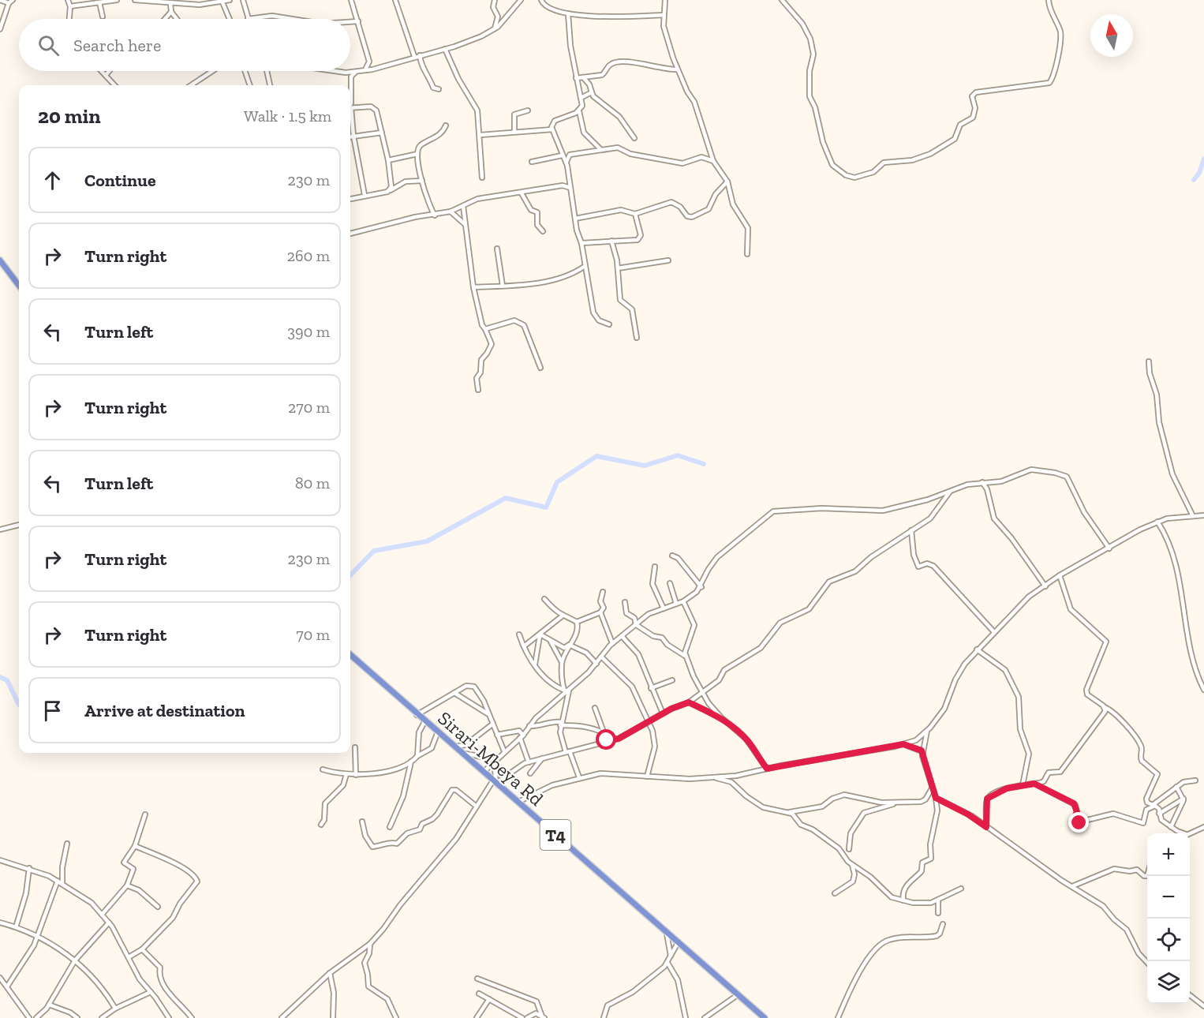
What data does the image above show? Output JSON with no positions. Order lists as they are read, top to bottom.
{
  "streets": {
    "highway": ["Sirari-Mbeya Rd", "T4"]
  },
  "north": "top",
  "page": {
    "search": "Search here",
    "heading": ["20 min", "Walk · 1.5 km"],
    "list": [
      ["Continue", "230 m"],
      ["Turn right", "260 m"],
      ["Turn left", "390 m"],
      ["Turn right", "270 m"],
      ["Turn left", "80 m"],
      ["Turn right", "230 m"],
      ["Turn right", "70 m"],
      "Arrive at destination"
    ],
    "map_buttons": ["+", "−"]
  }
}
